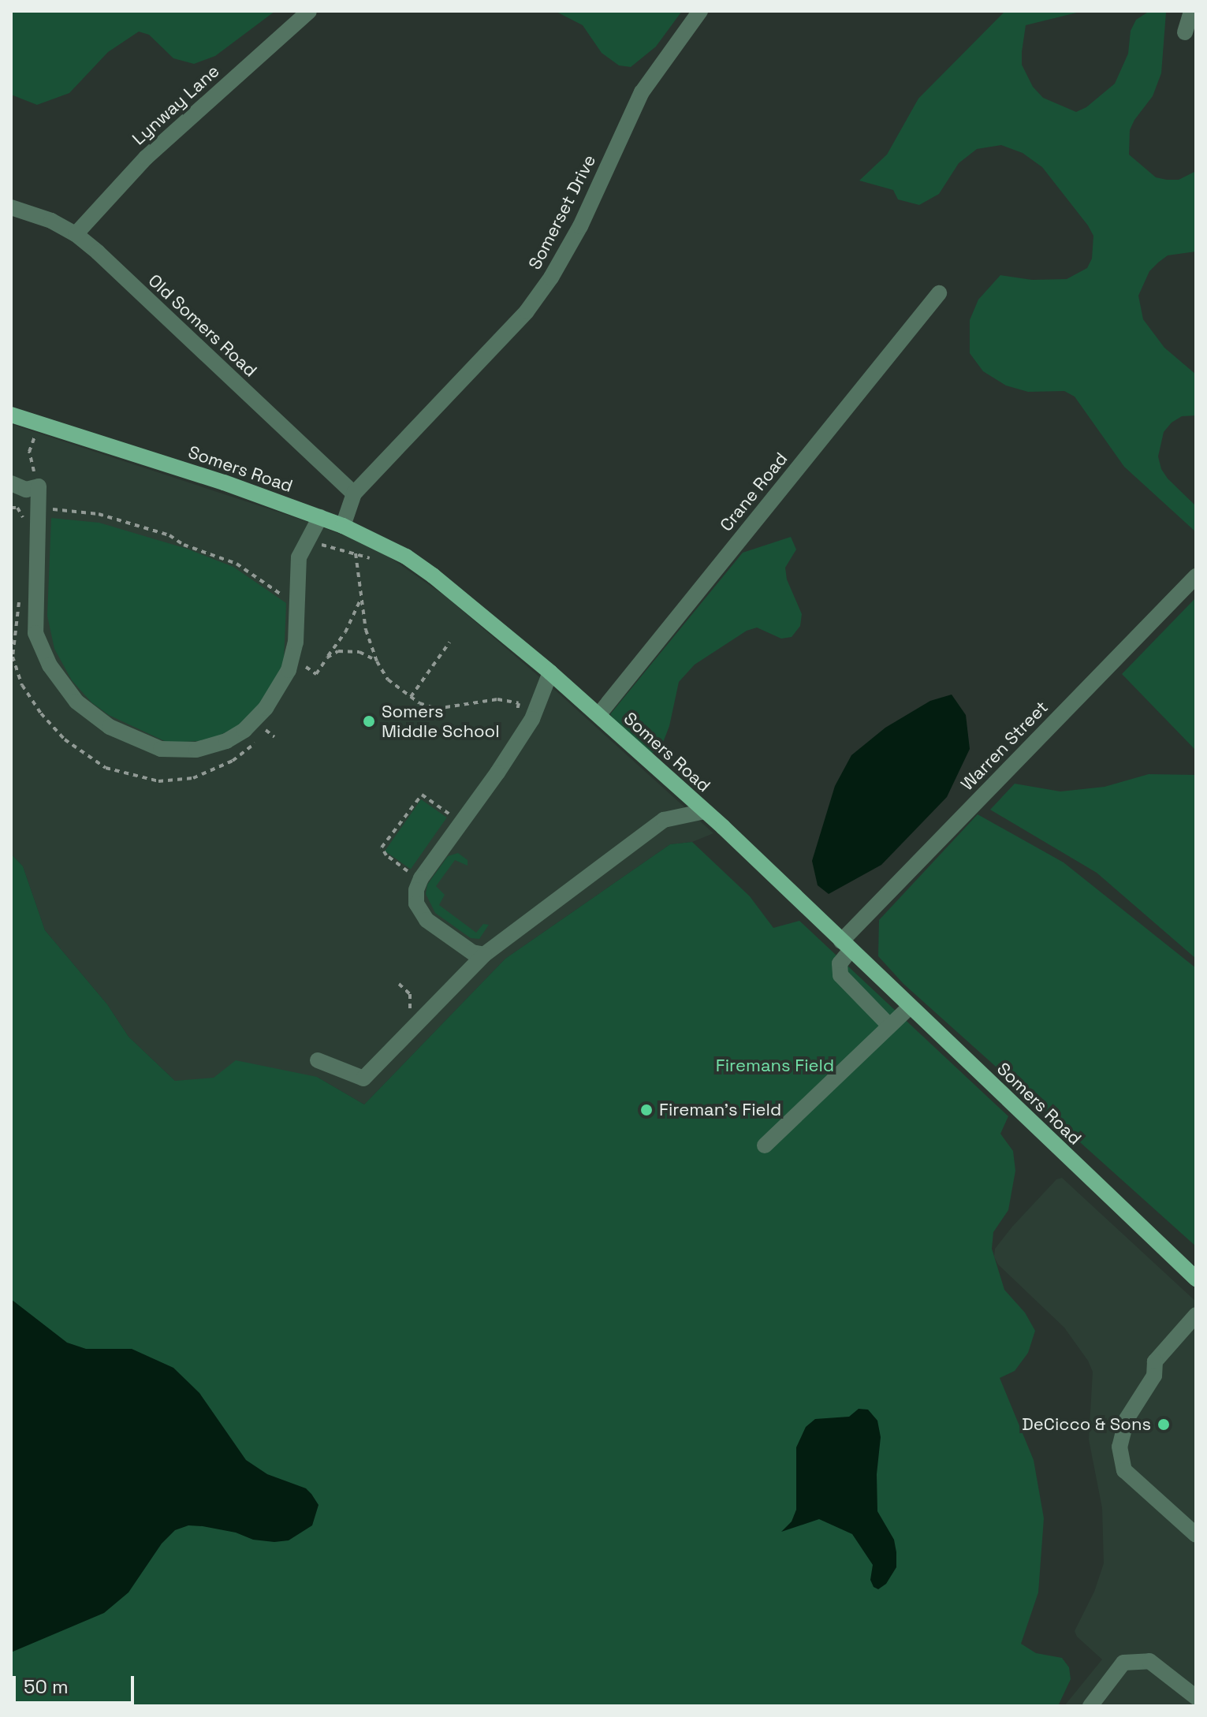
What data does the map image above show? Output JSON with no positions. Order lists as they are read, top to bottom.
{
  "streets": {
    "main road": ["Somers Road"],
    "street": [
      "Lynway Lane",
      "Somerset Drive",
      "Old Somers Road",
      "Crane Road",
      "Warren Street"
    ]
  },
  "crossings": [
    ["Lynway Lane", "Old Somers Road"],
    ["Somerset Drive", "Old Somers Road"],
    ["Somers Road", "Crane Road"],
    ["Somers Road", "Warren Street"]
  ],
  "parks": ["Firemans Field"],
  "places": ["Somers Middle School", "Fireman's Field", "DeCicco & Sons"],
  "scale_bar": "50 m"
}
